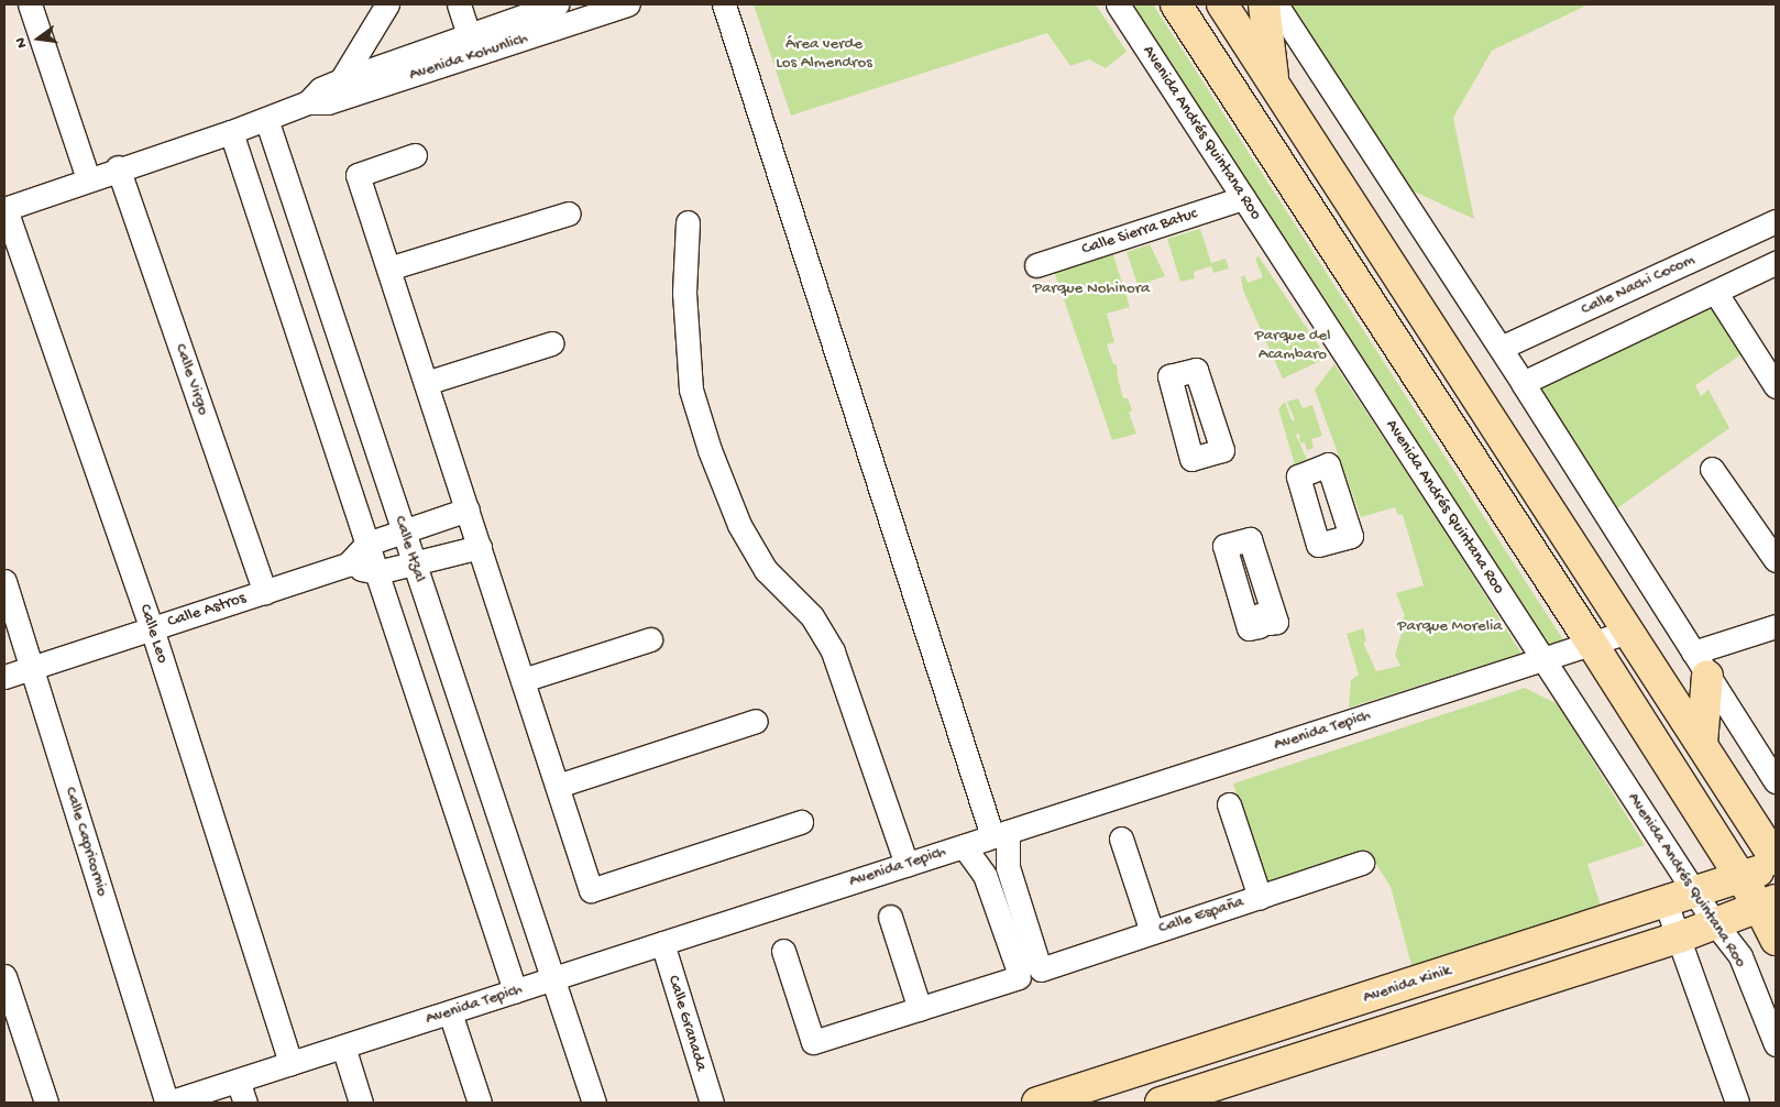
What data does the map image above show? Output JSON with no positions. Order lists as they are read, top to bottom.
{
  "streets": {
    "main road": ["Avenida Kinik"],
    "street": [
      "Avenida Kohunlich",
      "Avenida Andrés Quintana Roo",
      "Calle Sierra Batuc",
      "Calle Nachi Cocom",
      "Calle Virgo",
      "Calle Itzal",
      "Calle Astros",
      "Calle Leo",
      "Avenida Tepich",
      "Calle Capricornio",
      "Calle España",
      "Calle Granada"
    ]
  },
  "crossings": [
    ["Avenida Kohunlich", "Calle Virgo"],
    ["Avenida Kohunlich", "Calle Itzal"],
    ["Avenida Kohunlich", "Calle Leo"],
    ["Avenida Andrés Quintana Roo", "Calle Sierra Batuc"],
    ["Avenida Andrés Quintana Roo", "Avenida Tepich"],
    ["Avenida Andrés Quintana Roo", "Avenida Kinik"],
    ["Calle Virgo", "Calle Astros"],
    ["Calle Itzal", "Avenida Tepich"],
    ["Calle Astros", "Calle Leo"],
    ["Calle Astros", "Calle Capricornio"],
    ["Calle Leo", "Avenida Tepich"],
    ["Avenida Tepich", "Calle Capricornio"],
    ["Avenida Tepich", "Calle Granada"]
  ],
  "parks": [
    "Área verde Los Almendros",
    "Parque Nohinora",
    "Parque del Acambaro",
    "Parque Morelia"
  ],
  "north": "left"
}
